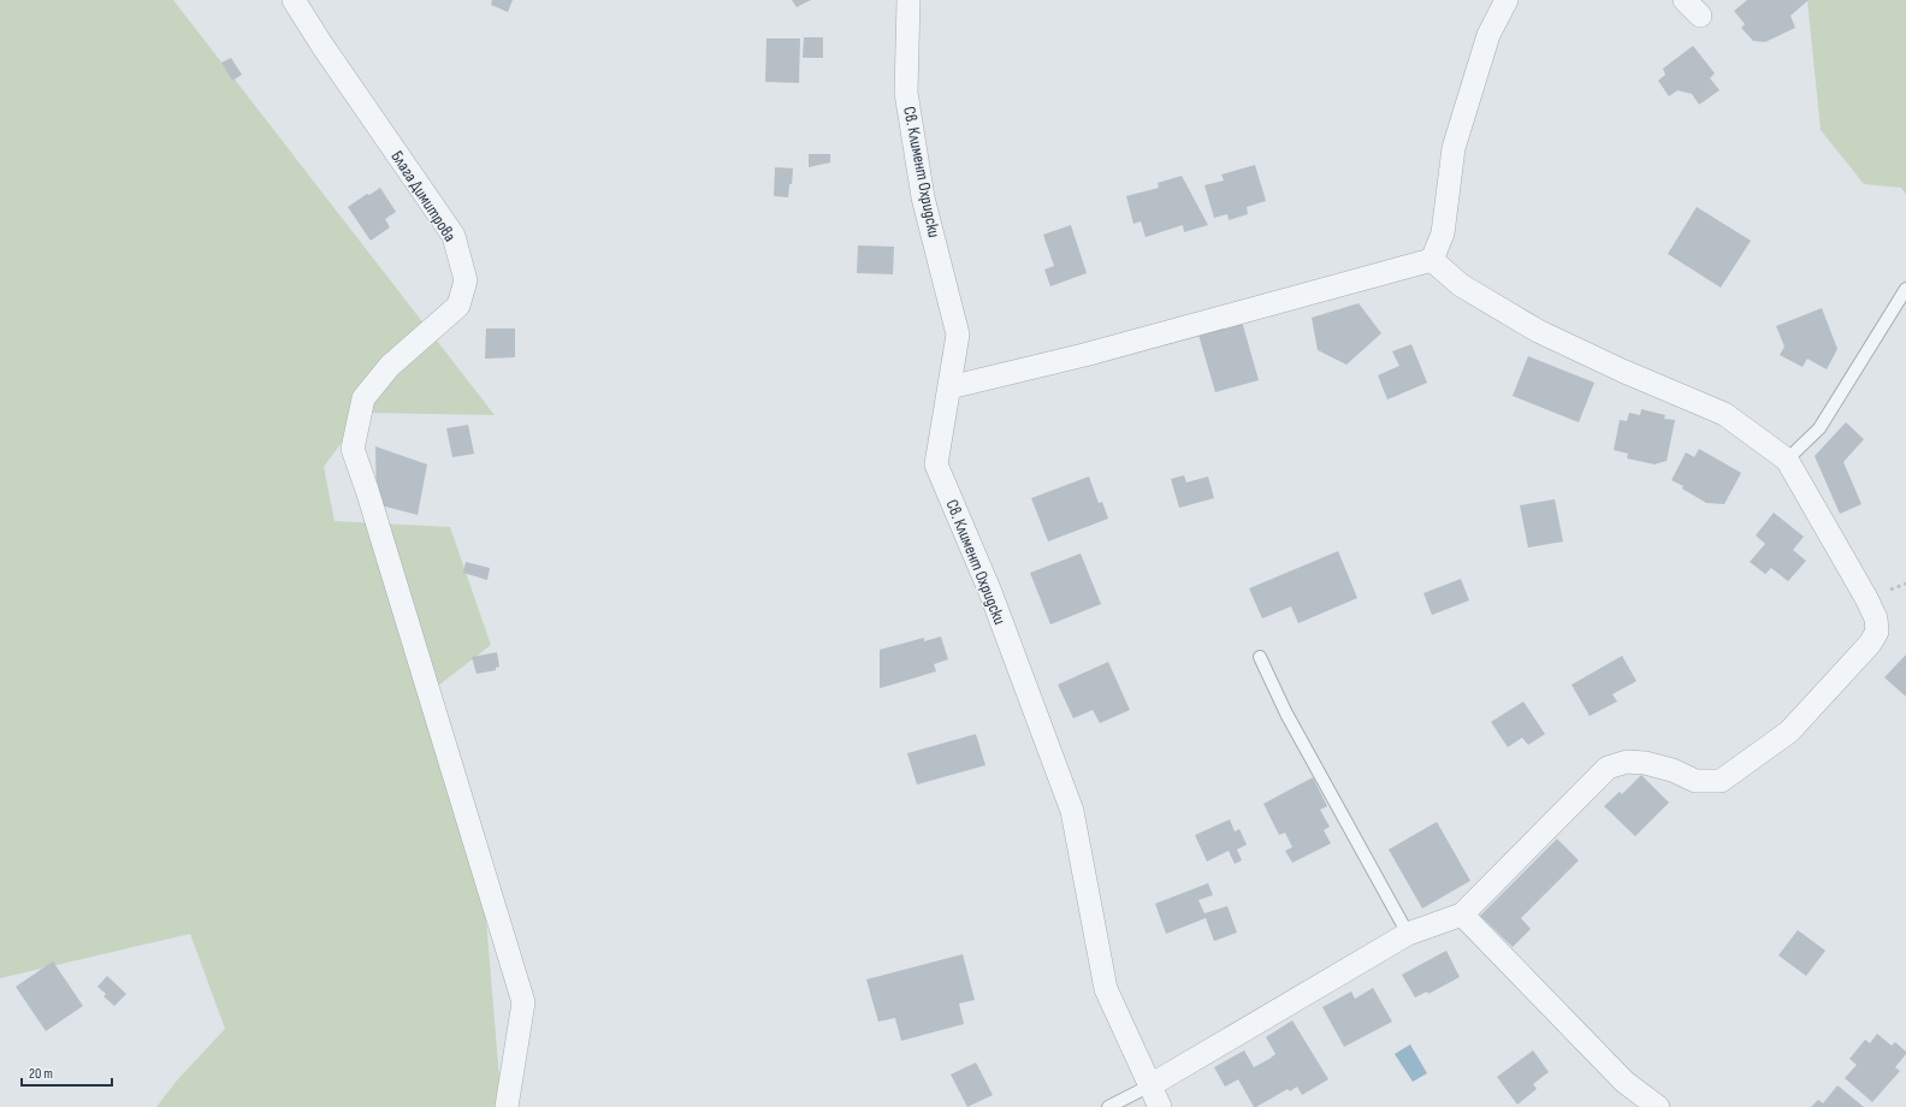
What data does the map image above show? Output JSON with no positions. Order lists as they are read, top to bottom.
{
  "streets": {
    "street": ["Св. Климент Охридски", "Блага Димитрова"]
  },
  "scale_bar": "20 m"
}
